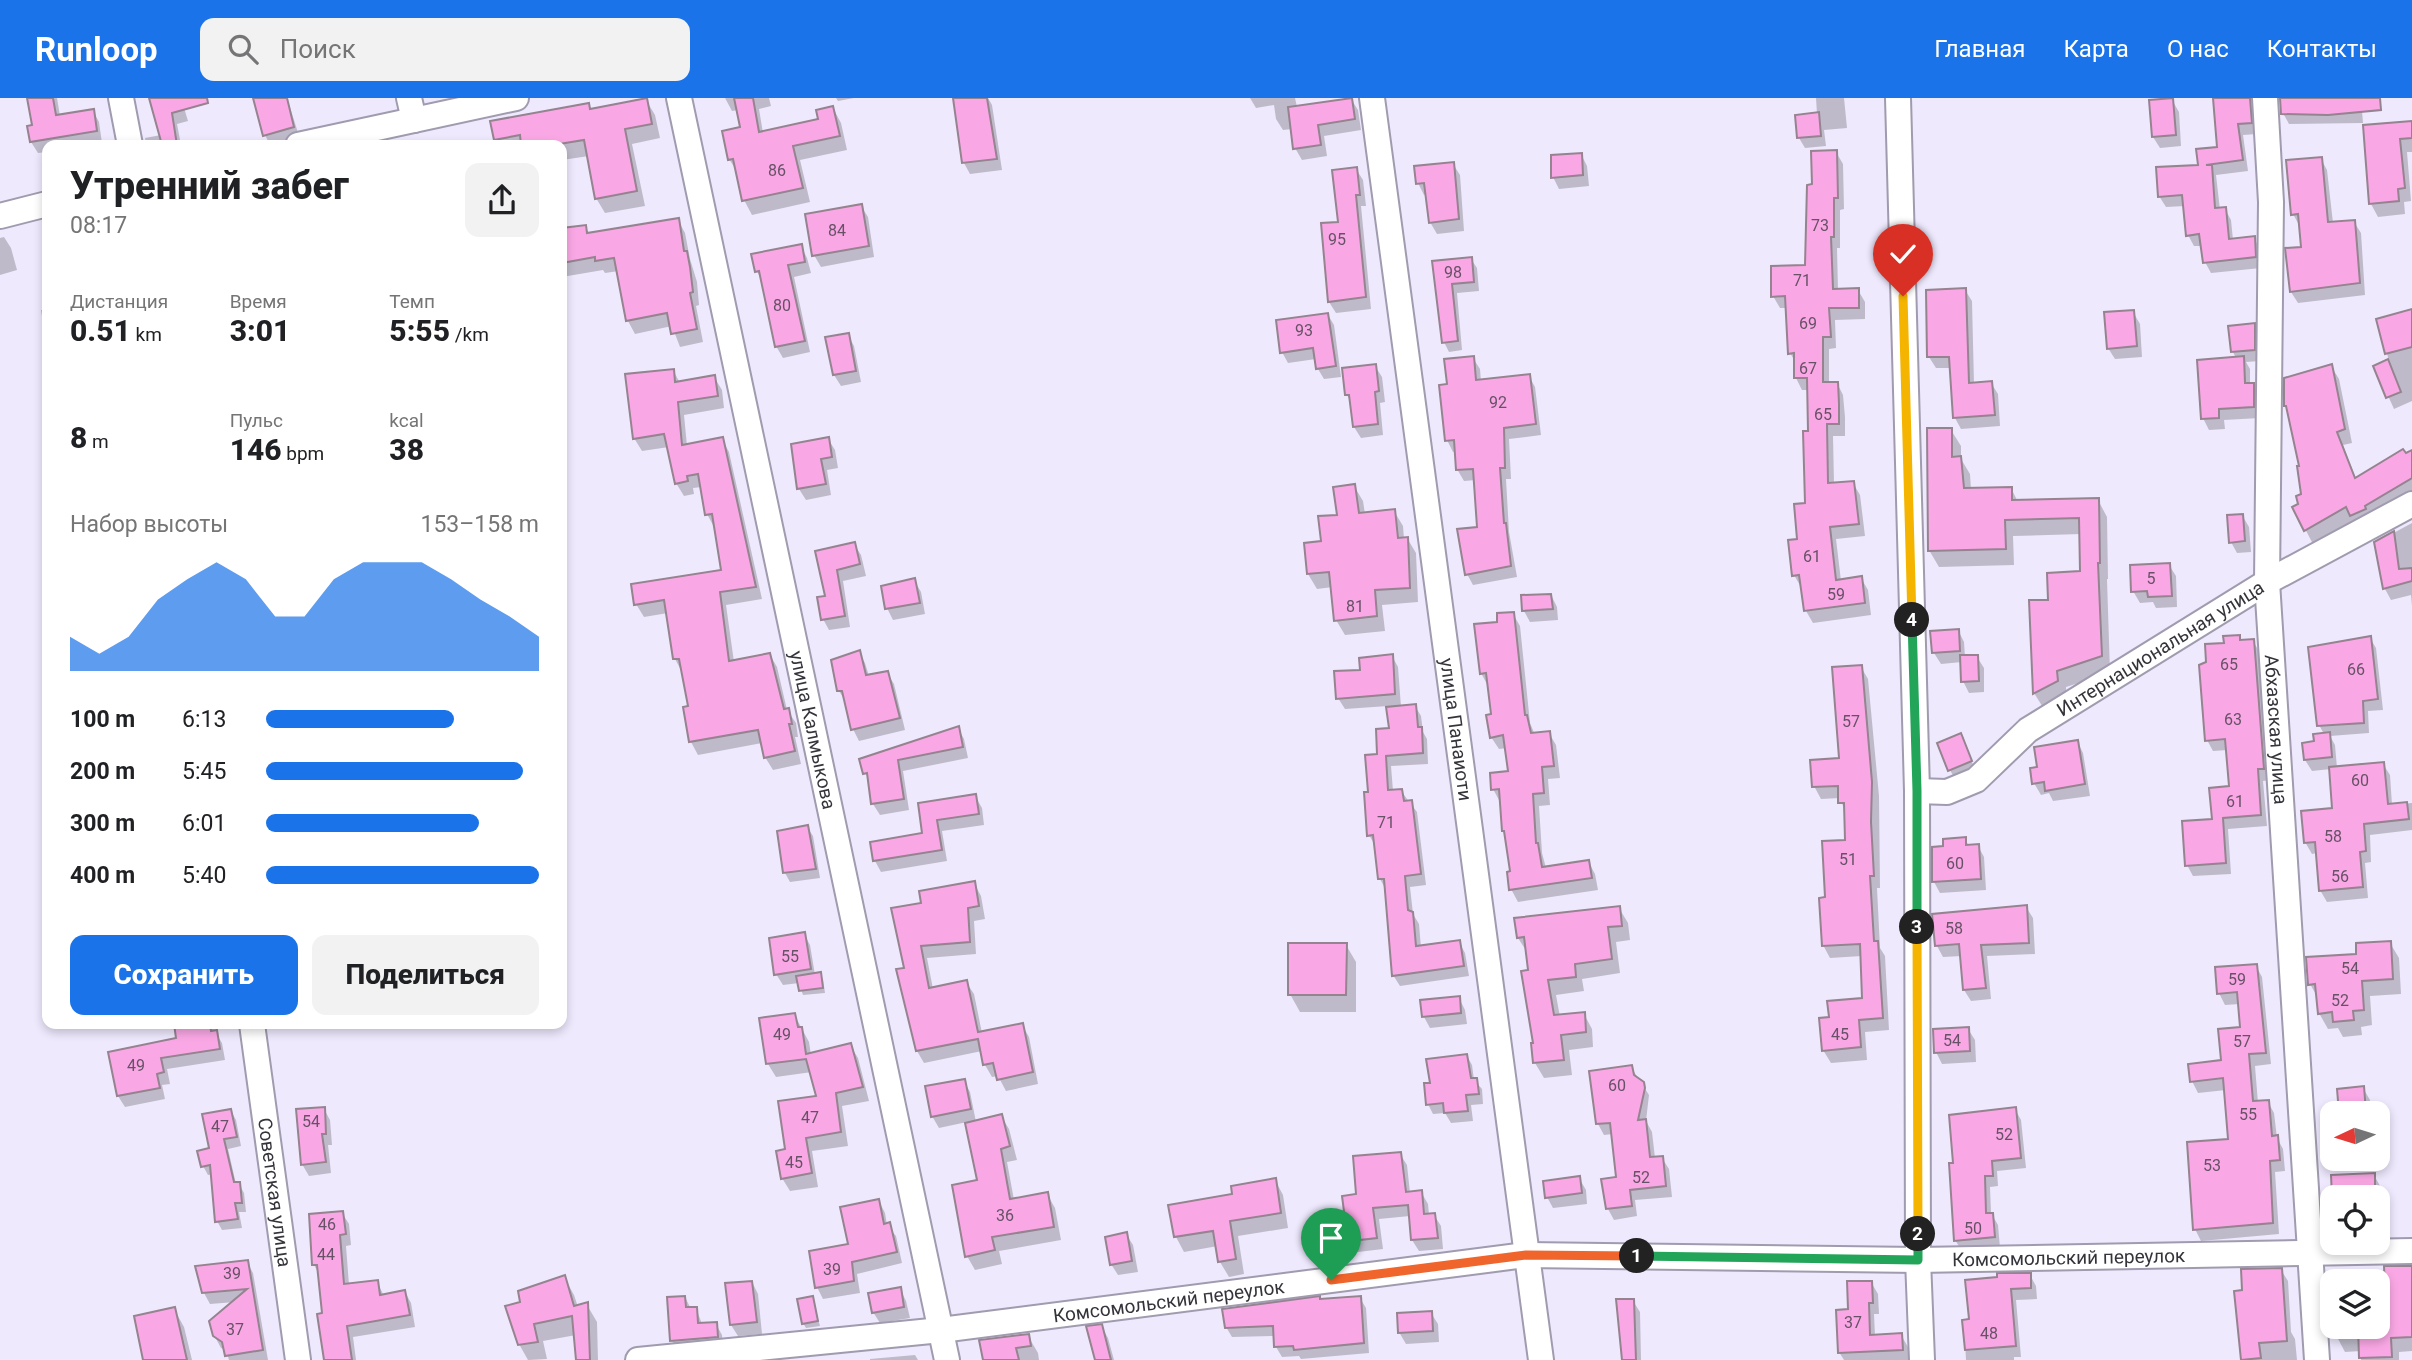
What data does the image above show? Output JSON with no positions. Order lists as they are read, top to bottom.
{
  "streets": {
    "street": [
      "Интернациональная улица",
      "улица Калмыкова",
      "улица Панаиоти",
      "Абхазская улица",
      "Советская улица",
      "Комсомольский переулок"
    ]
  },
  "crossings": [
    ["Интернациональная улица", "Абхазская улица"],
    ["улица Калмыкова", "Комсомольский переулок"],
    ["улица Панаиоти", "Комсомольский переулок"],
    ["Абхазская улица", "Комсомольский переулок"]
  ],
  "house_numbers": [
    "86",
    "73",
    "84",
    "95",
    "98",
    "71",
    "80",
    "69",
    "93",
    "67",
    "92",
    "65",
    "61",
    "5",
    "59",
    "81",
    "65",
    "66",
    "63",
    "57",
    "60",
    "61",
    "71",
    "58",
    "51",
    "60",
    "56",
    "58",
    "55",
    "54",
    "59",
    "52",
    "49",
    "45",
    "54",
    "57",
    "49",
    "60",
    "55",
    "47",
    "54",
    "47",
    "52",
    "45",
    "53",
    "52",
    "36",
    "46",
    "50",
    "44",
    "39",
    "39",
    "37",
    "37",
    "48"
  ],
  "north": "left",
  "page": {
    "header": "Runloop",
    "search": "Поиск",
    "nav": [
      "Главная",
      "Карта",
      "О нас",
      "Контакты"
    ],
    "heading": ["Утренний забег", "08:17"],
    "stats": [
      ["Дистанция", "0.51 km"],
      ["Время", "3:01"],
      ["Темп", "5:55 /km"],
      ["8 m"],
      ["Пульс", "146 bpm"],
      ["kcal", "38"]
    ],
    "chart": ["Набор высоты", "153–158 m"],
    "pins": [
      "4",
      "3",
      "2",
      "1"
    ],
    "list": [
      {
        "name": "100 m",
        "note": "6:13"
      },
      {
        "name": "200 m",
        "note": "5:45"
      },
      {
        "name": "300 m",
        "note": "6:01"
      },
      {
        "name": "400 m",
        "note": "5:40"
      }
    ],
    "buttons": ["Сохранить", "Поделиться"]
  }
}
